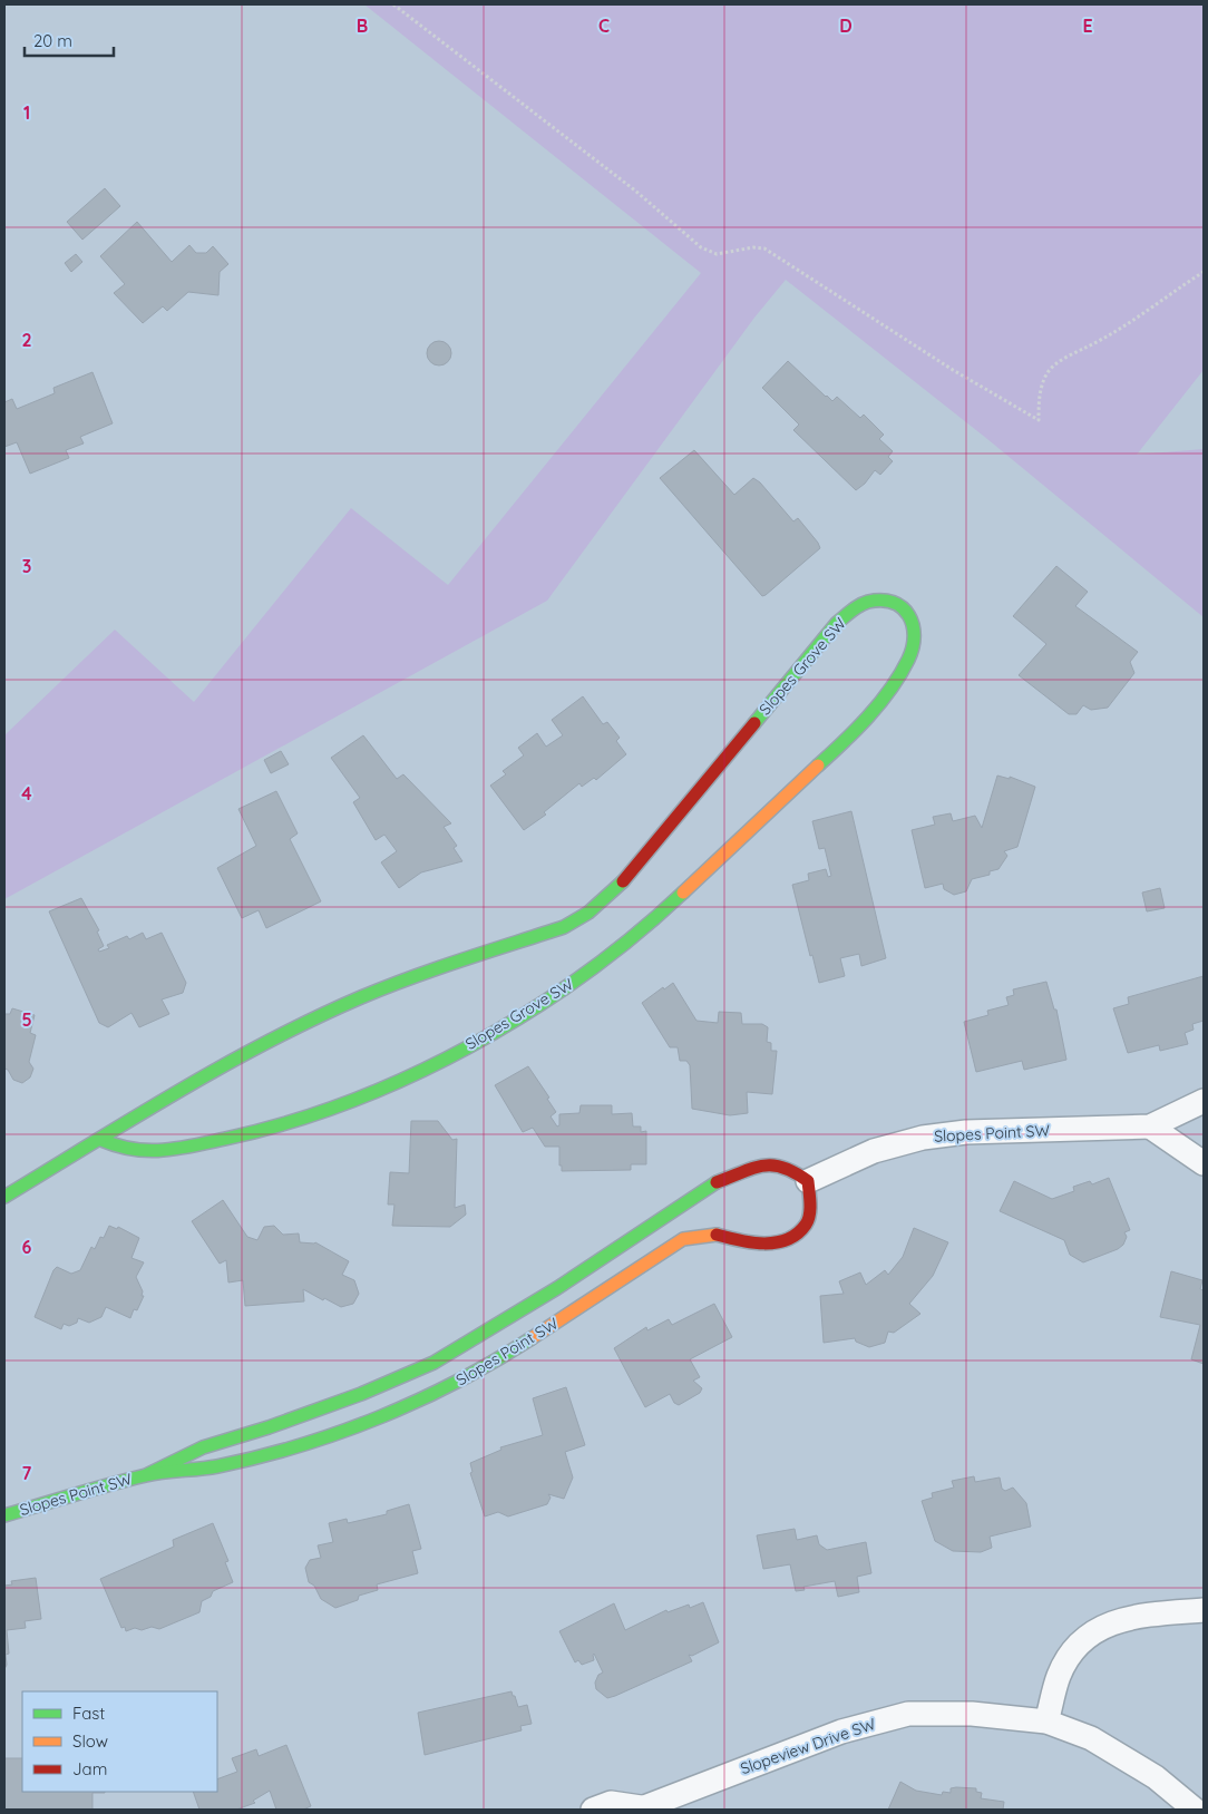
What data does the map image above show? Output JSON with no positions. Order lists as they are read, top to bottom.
{
  "streets": {
    "street": ["Slopes Grove SW", "Slopes Point SW", "Slopeview Drive SW"]
  },
  "legend": ["Fast", "Slow", "Jam"],
  "scale_bar": "20 m",
  "grid": {
    "columns": [
      "B",
      "C",
      "D",
      "E"
    ],
    "rows": [
      "1",
      "2",
      "3",
      "4",
      "5",
      "6",
      "7"
    ]
  }
}
